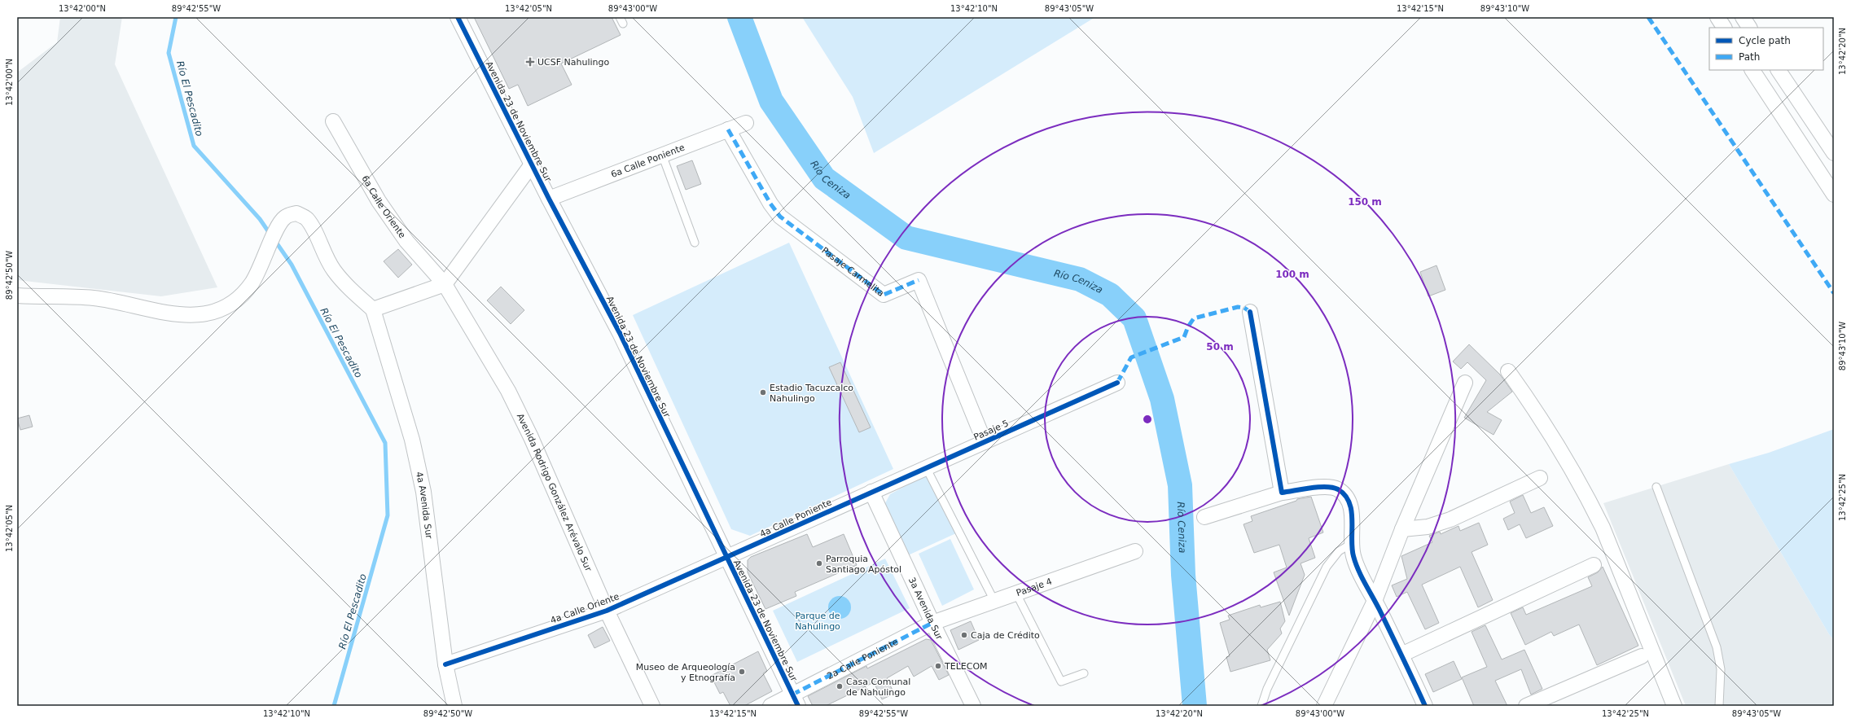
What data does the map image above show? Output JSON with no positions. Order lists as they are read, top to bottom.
{
  "streets": {
    "street": [
      "Avenida 23 de Noviembre Sur",
      "6a Calle Poniente",
      "6a Calle Oriente",
      "Pasaje Carmelita",
      "Pasaje 5",
      "Avenida Rodrigo González Arévalo Sur",
      "4a Avenida Sur",
      "4a Calle Poniente",
      "Pasaje 4",
      "4a Calle Oriente",
      "3a Avenida Sur",
      "2a Calle Poniente"
    ]
  },
  "crossings": [
    ["Avenida 23 de Noviembre Sur", "6a Calle Poniente"],
    ["Avenida 23 de Noviembre Sur", "4a Calle Poniente"],
    ["Avenida 23 de Noviembre Sur", "4a Calle Oriente"],
    ["Avenida 23 de Noviembre Sur", "2a Calle Poniente"],
    ["6a Calle Poniente", "Pasaje Carmelita"],
    ["6a Calle Oriente", "Avenida Rodrigo González Arévalo Sur"],
    ["Pasaje Carmelita", "Pasaje 5"],
    ["Pasaje 5", "4a Calle Poniente"],
    ["Pasaje 5", "3a Avenida Sur"],
    ["Avenida Rodrigo González Arévalo Sur", "4a Calle Oriente"],
    ["4a Avenida Sur", "4a Calle Oriente"],
    ["4a Calle Poniente", "4a Calle Oriente"],
    ["4a Calle Poniente", "3a Avenida Sur"],
    ["Pasaje 4", "3a Avenida Sur"],
    ["Pasaje 4", "2a Calle Poniente"],
    ["3a Avenida Sur", "2a Calle Poniente"]
  ],
  "water": ["Río El Pescadito", "Río Ceniza"],
  "parks": ["Parque de Nahulingo"],
  "places": {
    "health": ["UCSF Nahulingo"],
    "other": [
      "Estadio Tacuzcalco Nahulingo",
      "Parroquia Santiago Apóstol",
      "Caja de Crédito",
      "TELECOM",
      "Museo de Arqueología y Etnografía",
      "Casa Comunal de Nahulingo"
    ]
  },
  "legend": ["Cycle path", "Path"],
  "coordinates": [
    "13°42'00\"N",
    "89°42'55\"W",
    "13°42'05\"N",
    "89°43'00\"W",
    "13°42'10\"N",
    "89°43'05\"W",
    "13°42'15\"N",
    "89°43'10\"W",
    "13°42'20\"N",
    "89°42'50\"W",
    "13°42'25\"N"
  ],
  "rings": ["150 m", "100 m", "50 m"]
}
